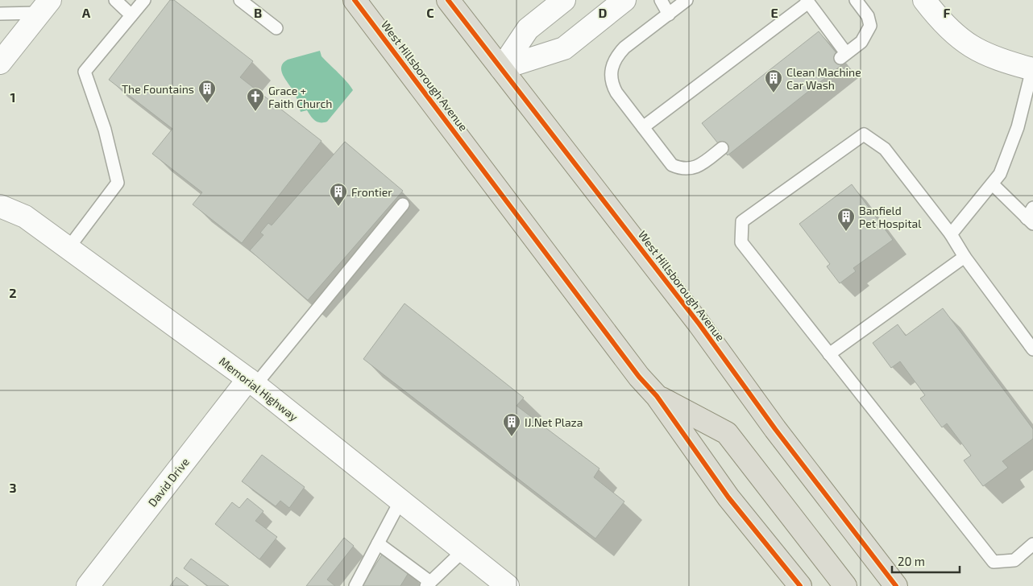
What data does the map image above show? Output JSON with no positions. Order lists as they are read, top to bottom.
{
  "streets": {
    "main road": ["West Hillsborough Avenue"],
    "street": ["Memorial Highway", "David Drive"]
  },
  "crossings": [
    ["Memorial Highway", "David Drive"]
  ],
  "places": {
    "building": [
      "Clean Machine Car Wash",
      "The Fountains",
      "Frontier",
      "Banfield Pet Hospital",
      "IJ.Net Plaza"
    ],
    "church": ["Grace + Faith Church"]
  },
  "scale_bar": "20 m",
  "grid": {
    "columns": [
      "A",
      "B",
      "C",
      "D",
      "E",
      "F"
    ],
    "rows": ["1", "2", "3"]
  }
}
